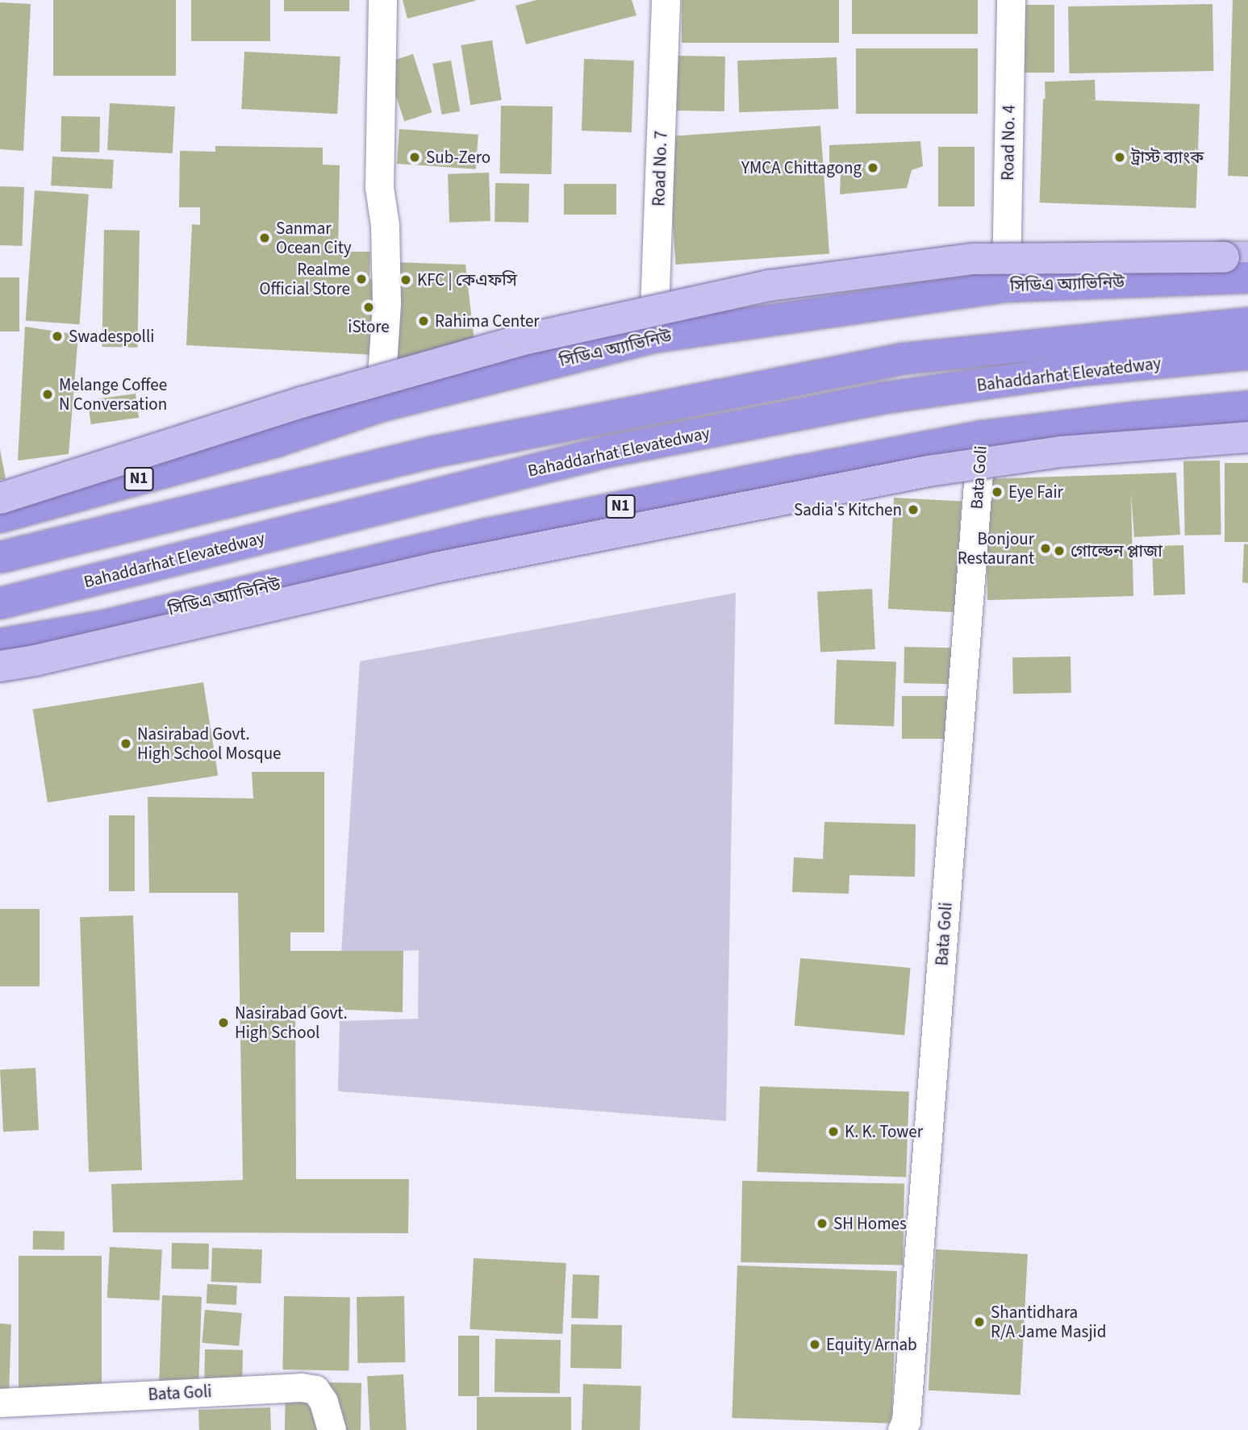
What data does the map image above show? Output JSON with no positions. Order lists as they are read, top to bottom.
{
  "streets": {
    "highway": ["সিডিএ অ্যাভিনিউ", "Bahaddarhat Elevatedway", "N1"],
    "street": ["Road No. 4", "Road No. 7", "Bata Goli"]
  },
  "crossings": [
    ["Road No. 4", "সিডিএ অ্যাভিনিউ"],
    ["Road No. 7", "সিডিএ অ্যাভিনিউ"],
    ["সিডিএ অ্যাভিনিউ", "Bata Goli"]
  ],
  "places": [
    "Sub-Zero",
    "ট্রাস্ট ব্যাংক",
    "YMCA Chittagong",
    "Sanmar Ocean City",
    "Realme Official Store",
    "KFC | কেএফসি",
    "iStore",
    "Rahima Center",
    "Swadespolli",
    "Melange Coffee N Conversation",
    "Eye Fair",
    "Sadia's Kitchen",
    "Bonjour Restaurant",
    "গোল্ডেন প্লাজা",
    "Nasirabad Govt. High School Mosque",
    "Nasirabad Govt. High School",
    "K. K. Tower",
    "SH Homes",
    "Shantidhara R/A Jame Masjid",
    "Equity Arnab"
  ]
}
